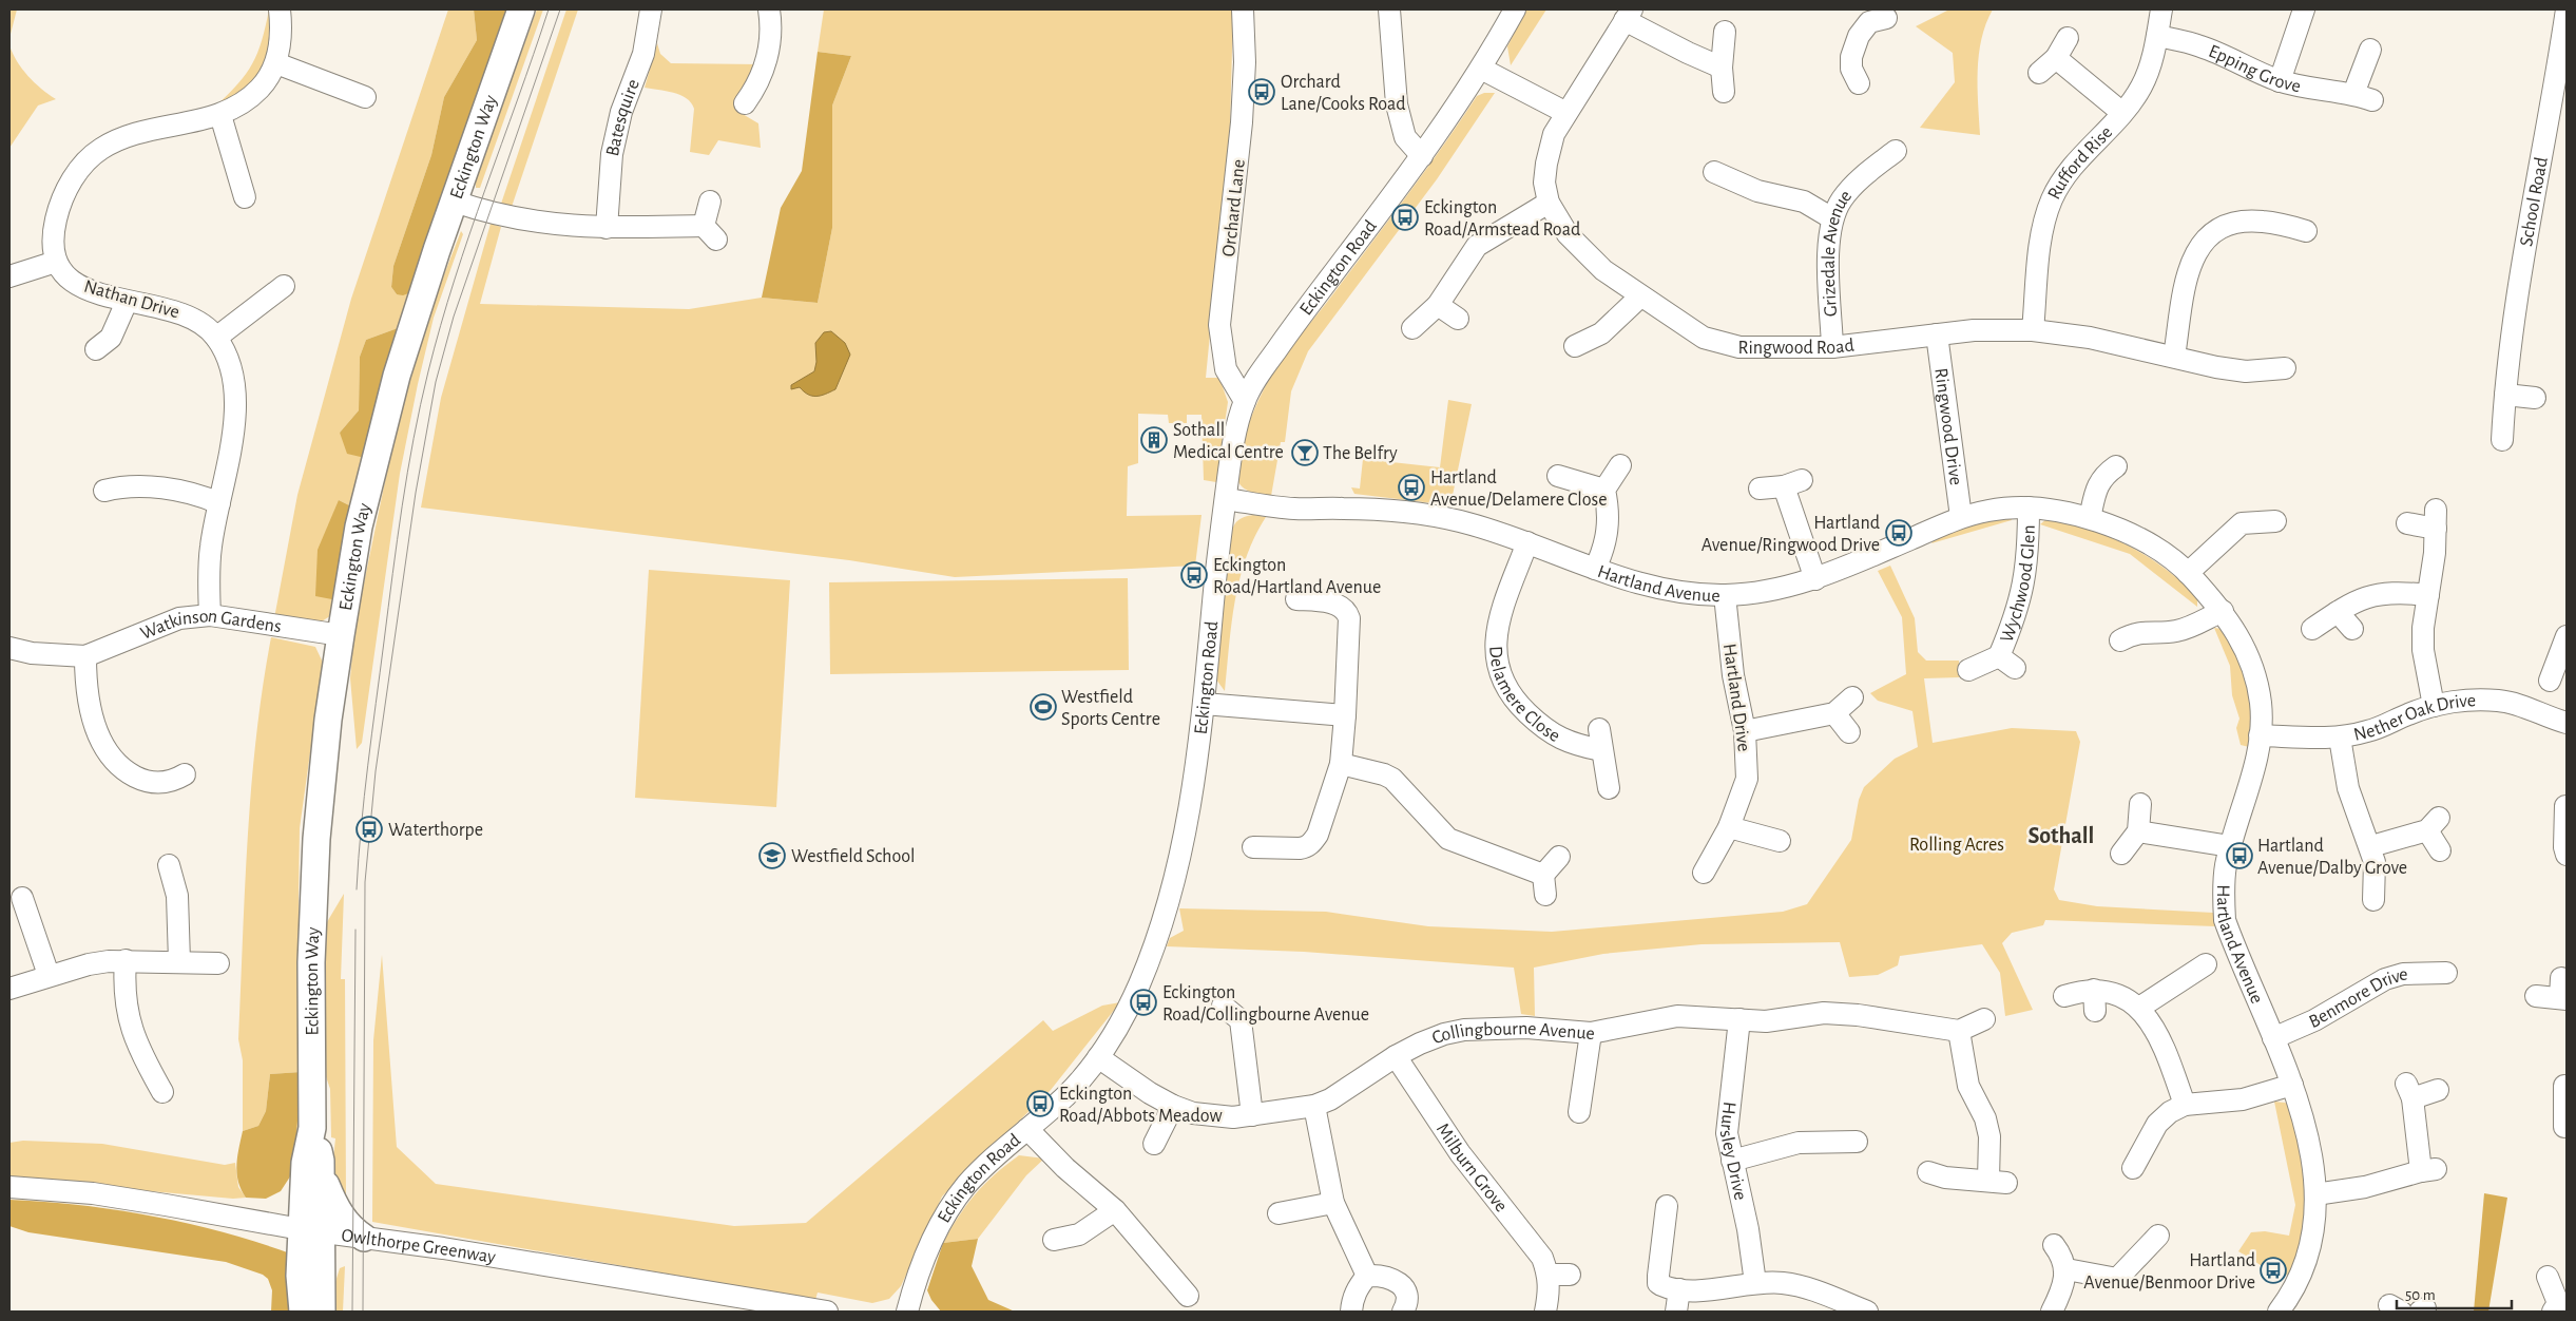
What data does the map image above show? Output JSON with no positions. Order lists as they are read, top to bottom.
{
  "streets": {
    "main road": ["Eckington Way"],
    "street": [
      "Epping Grove",
      "Batesquire",
      "Rufford Rise",
      "School Road",
      "Orchard Lane",
      "Grizedale Avenue",
      "Eckington Road",
      "Nathan Drive",
      "Ringwood Road",
      "Ringwood Drive",
      "Hartland Avenue",
      "Wychwood Glen",
      "Watkinson Gardens",
      "Delamere Close",
      "Hartland Drive",
      "Nether Oak Drive",
      "Benmore Drive",
      "Collingbourne Avenue",
      "Hursley Drive",
      "Milburn Grove",
      "Owlthorpe Greenway"
    ]
  },
  "crossings": [
    ["Epping Grove", "Rufford Rise"],
    ["Eckington Way", "Watkinson Gardens"],
    ["Eckington Way", "Owlthorpe Greenway"],
    ["Rufford Rise", "Ringwood Road"],
    ["Orchard Lane", "Eckington Road"],
    ["Grizedale Avenue", "Ringwood Road"],
    ["Eckington Road", "Hartland Avenue"],
    ["Eckington Road", "Collingbourne Avenue"],
    ["Nathan Drive", "Watkinson Gardens"],
    ["Ringwood Road", "Ringwood Drive"],
    ["Ringwood Drive", "Hartland Avenue"],
    ["Hartland Avenue", "Wychwood Glen"],
    ["Hartland Avenue", "Delamere Close"],
    ["Hartland Avenue", "Hartland Drive"],
    ["Hartland Avenue", "Nether Oak Drive"],
    ["Hartland Avenue", "Benmore Drive"],
    ["Collingbourne Avenue", "Hursley Drive"],
    ["Collingbourne Avenue", "Milburn Grove"]
  ],
  "districts": ["Sothall"],
  "parks": ["Rolling Acres"],
  "places": {
    "bus stop": [
      "Orchard Lane/Cooks Road",
      "Eckington Road/Armstead Road",
      "Hartland Avenue/Delamere Close",
      "Hartland Avenue/Ringwood Drive",
      "Eckington Road/Hartland Avenue",
      "Waterthorpe",
      "Hartland Avenue/Dalby Grove",
      "Eckington Road/Collingbourne Avenue",
      "Eckington Road/Abbots Meadow",
      "Hartland Avenue/Benmoor Drive"
    ],
    "building": ["Sothall Medical Centre"],
    "bar": ["The Belfry"],
    "sports": ["Westfield Sports Centre"],
    "school or university": ["Westfield School"]
  },
  "scale_bar": "50 m"
}
